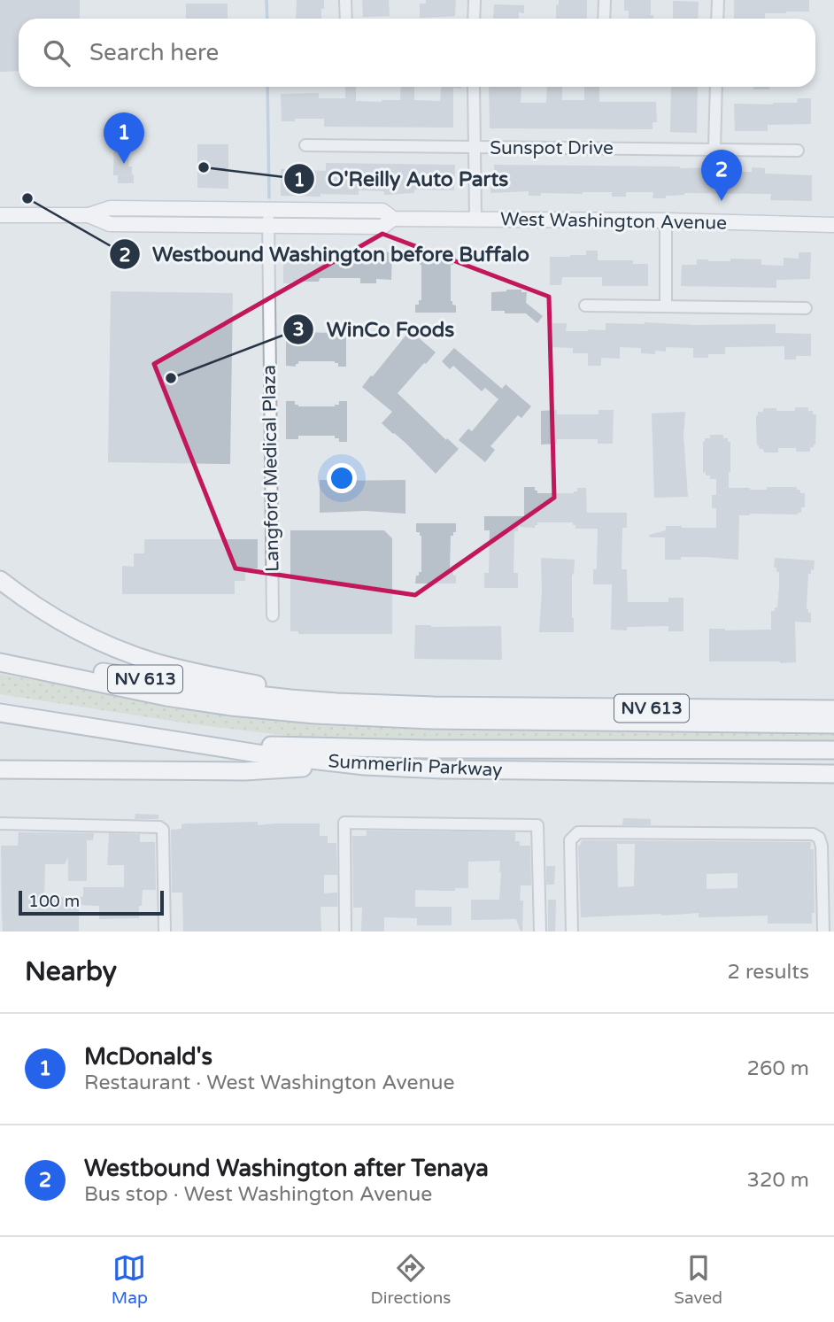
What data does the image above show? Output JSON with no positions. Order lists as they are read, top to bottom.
{
  "streets": {
    "highway": ["NV 613", "Summerlin Parkway"],
    "main road": ["West Washington Avenue"],
    "street": ["Sunspot Drive", "Langford Medical Plaza"]
  },
  "crossings": [
    ["West Washington Avenue", "Langford Medical Plaza"]
  ],
  "places": ["O'Reilly Auto Parts", "Westbound Washington before Buffalo", "WinCo Foods"],
  "scale_bar": "100 m",
  "page": {
    "search": "Search here",
    "pins": ["1", "2"],
    "scale": "100 m",
    "heading": ["Nearby", "2 results"],
    "list": [
      {
        "mark": "1",
        "name": "McDonald's",
        "note": "Restaurant · West Washington Avenue",
        "value": "260 m"
      },
      {
        "mark": "2",
        "name": "Westbound Washington after Tenaya",
        "note": "Bus stop · West Washington Avenue",
        "value": "320 m"
      }
    ],
    "nav": ["Map", "Directions", "Saved"]
  }
}
